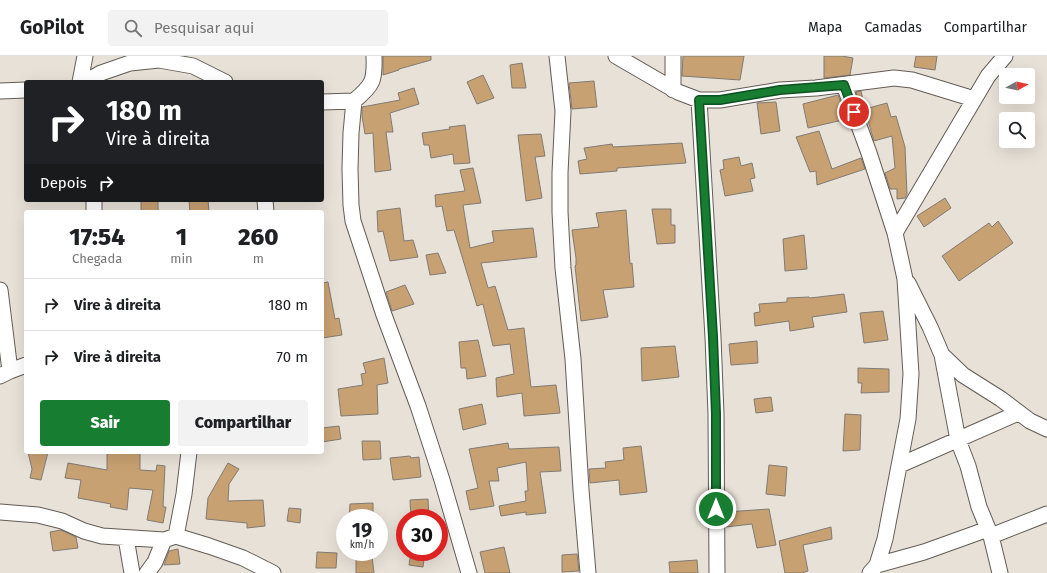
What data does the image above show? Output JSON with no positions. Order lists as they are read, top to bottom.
{
  "north": "right",
  "page": {
    "header": "GoPilot",
    "search": "Pesquisar aqui",
    "nav": ["Mapa", "Camadas", "Compartilhar"],
    "turn": ["180 m", "Vire à direita"],
    "then": "Depois",
    "eta": [
      "17:54",
      "Chegada",
      "1",
      "min",
      "260",
      "m"
    ],
    "list": [
      {
        "name": "Vire à direita",
        "value": "180 m"
      },
      {
        "name": "Vire à direita",
        "value": "70 m"
      }
    ],
    "buttons": ["Sair", "Compartilhar"],
    "speed": "19 km/h",
    "limit": "30"
  }
}
